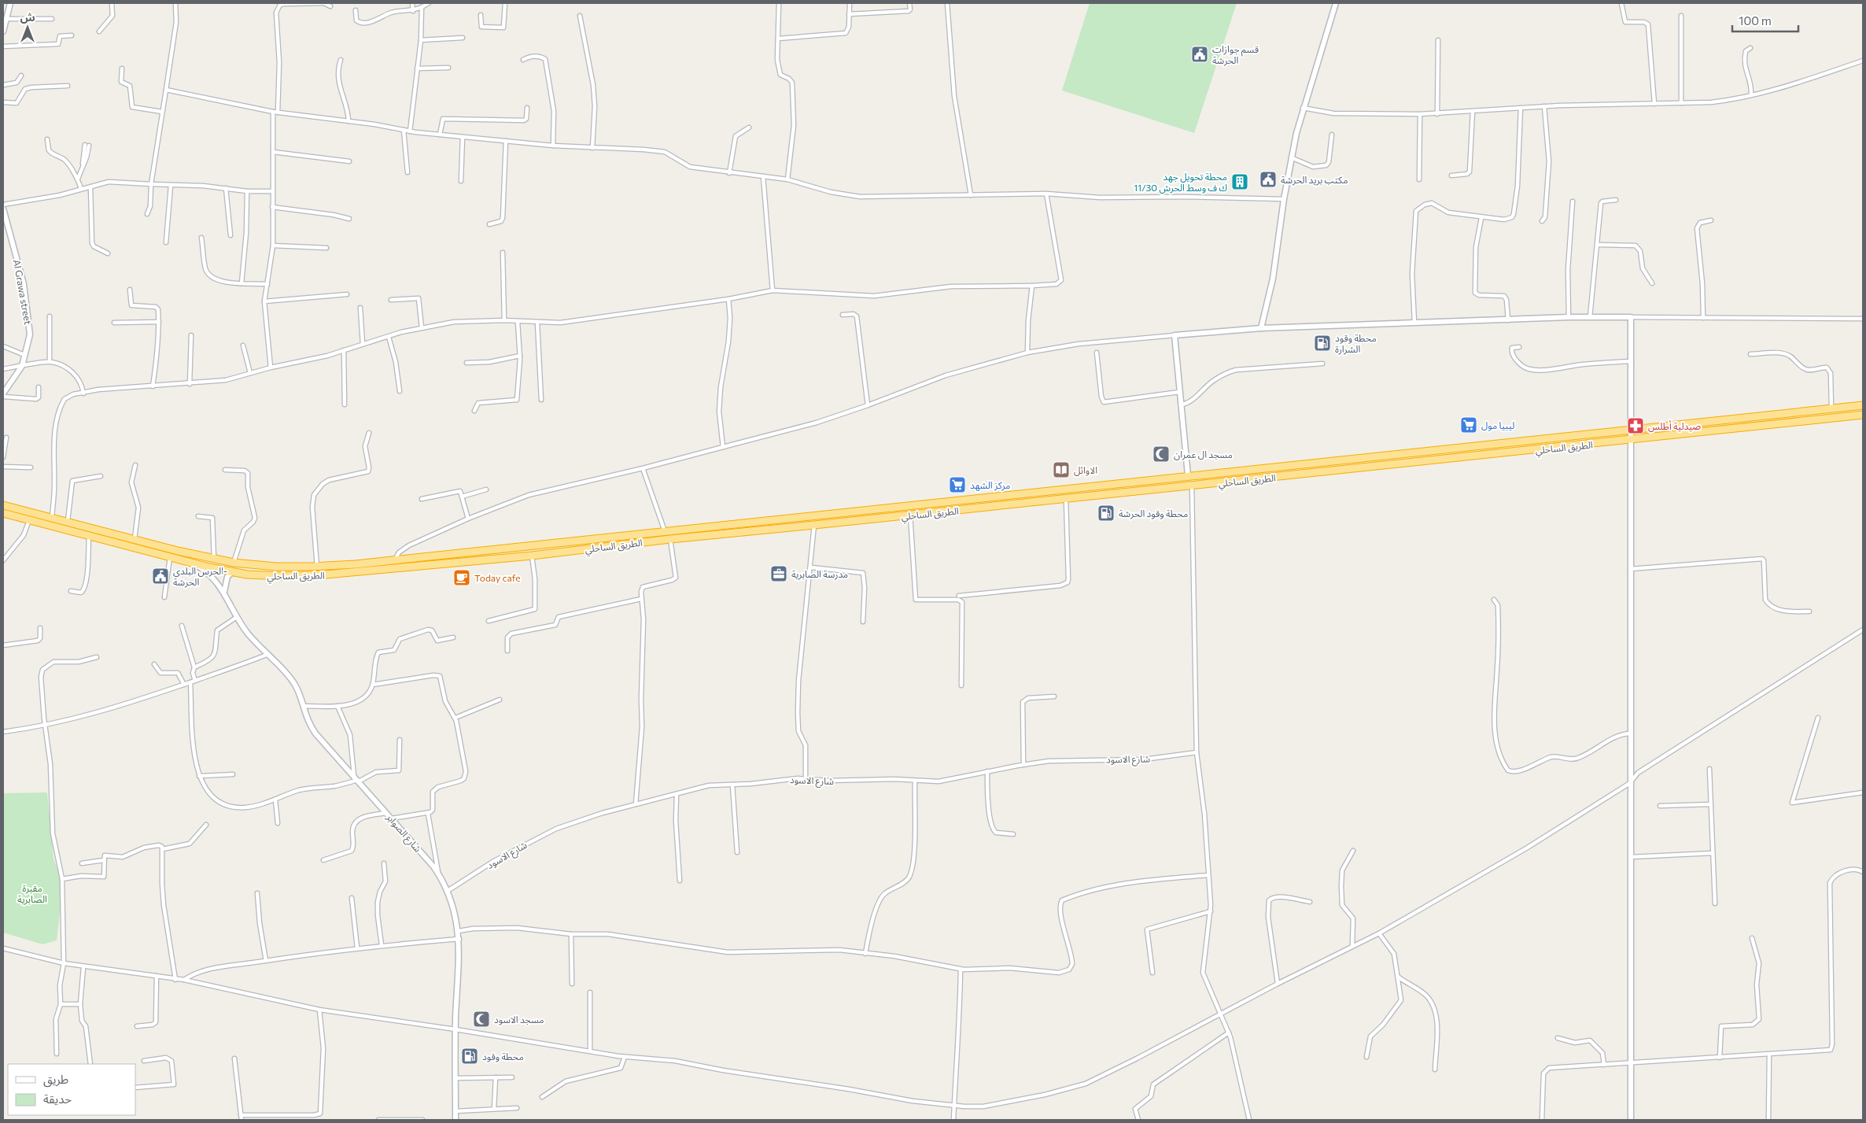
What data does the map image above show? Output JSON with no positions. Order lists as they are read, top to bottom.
{
  "streets": {
    "highway": ["الطريق الساحلي"],
    "street": ["Al Grawa street", "شارع الاسود", "شارع الصوابر"]
  },
  "crossings": [
    ["الطريق الساحلي", "شارع الصوابر"],
    ["شارع الاسود", "شارع الصوابر"]
  ],
  "parks": ["مقبرة الصابرية"],
  "places": {
    "public building": ["قسم جوازات الحرشة", "مكتب بريد الحرشة", "الحرس البلدي- الحرشة"],
    "building": ["محطة تحويل جهد 11/30 ك ف وسط الحرش"],
    "fuel station": ["محطة وقود الشرارة", "محطة وقود الحرشة", "محطة وقود"],
    "supermarket": ["ليبيا مول", "مركز الشهد"],
    "pharmacy": ["صيدلية أطلس"],
    "mosque": ["مسجد ال عمران", "مسجد الاسود"],
    "library": ["الاوائل"],
    "office": ["مدرسة الصابرية"],
    "cafe": ["Today cafe"]
  },
  "legend": ["طريق", "حديقة"],
  "scale_bar": "100 m",
  "north": "top"
}
